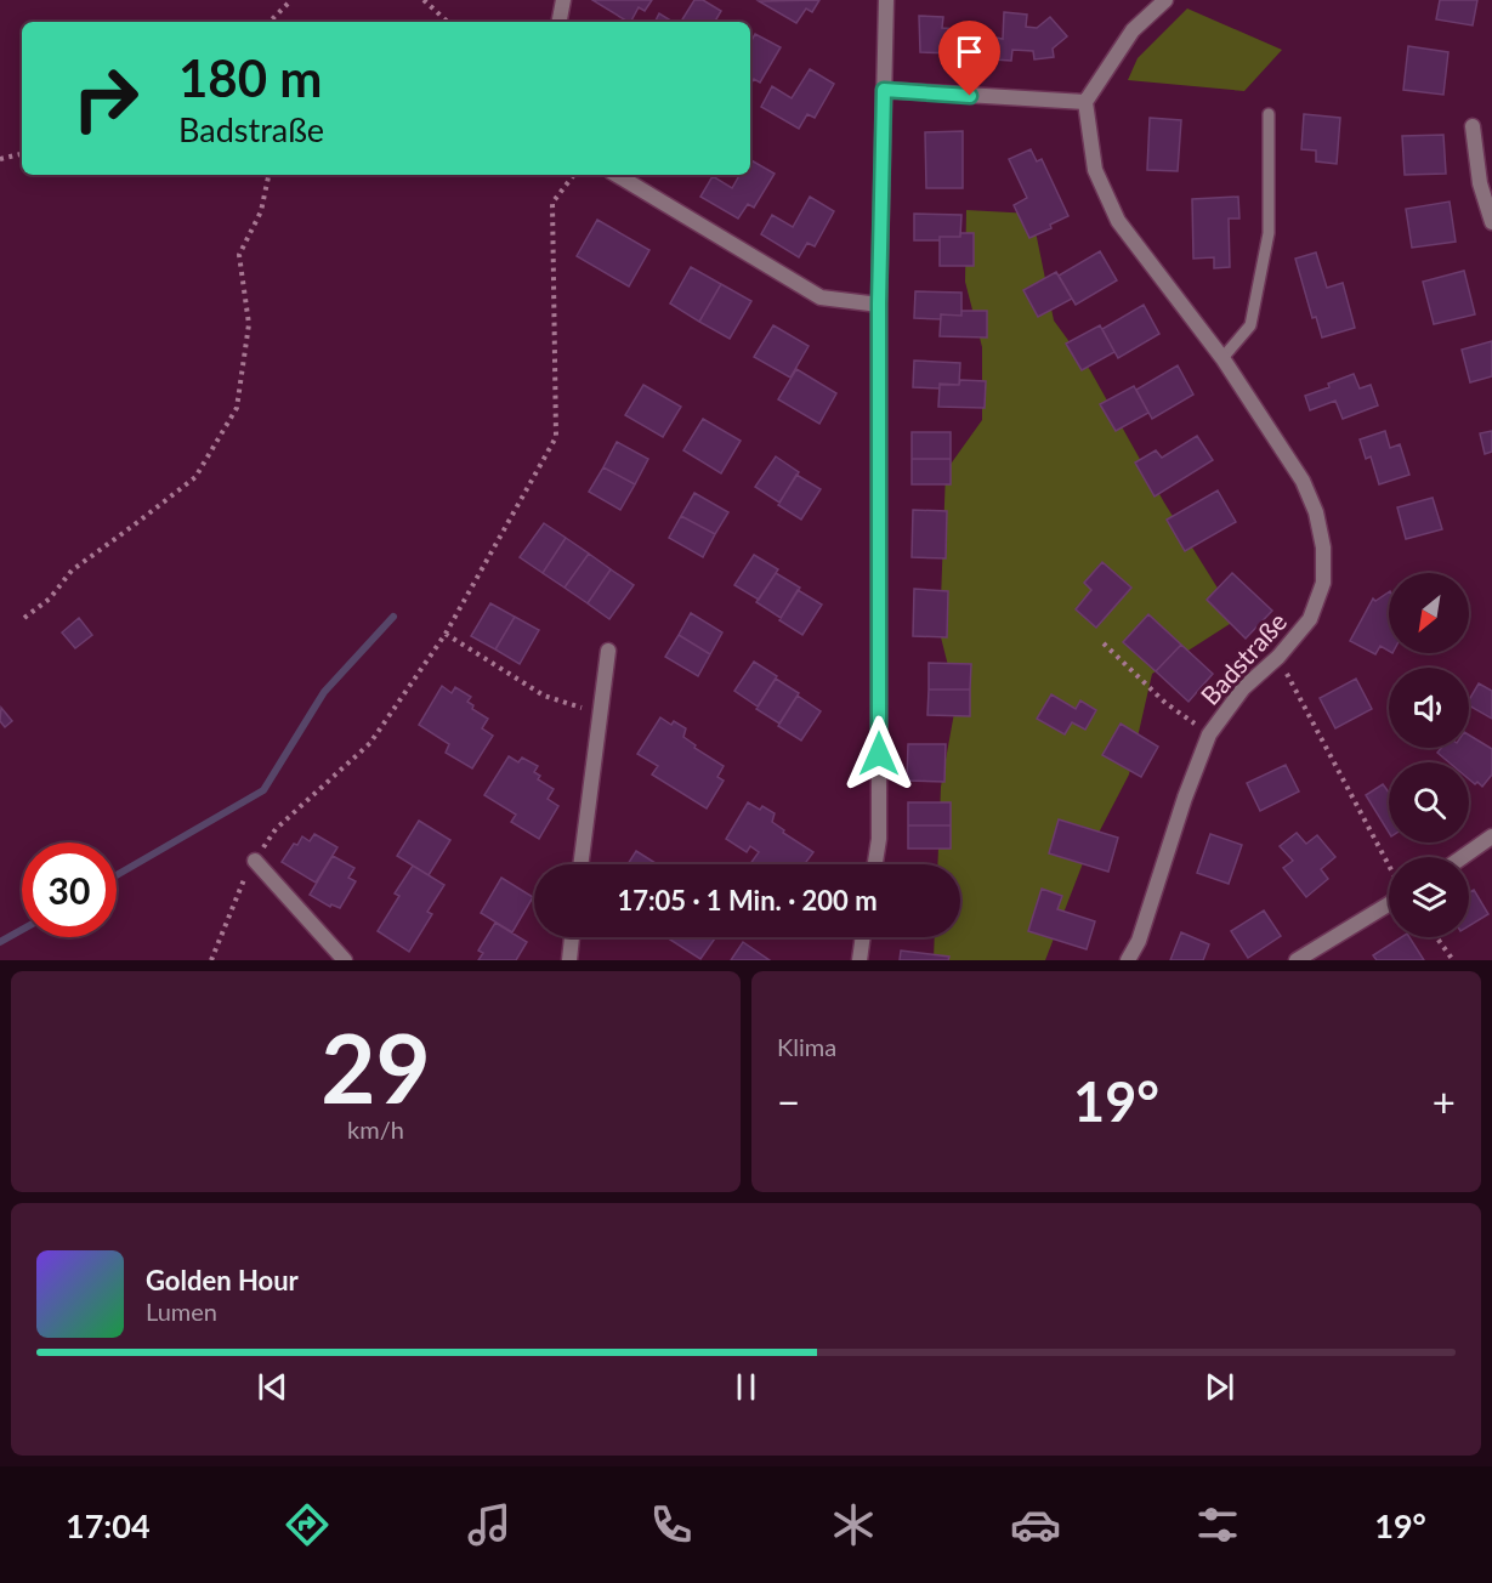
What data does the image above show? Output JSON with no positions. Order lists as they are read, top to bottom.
{
  "streets": {
    "street": ["Badstraße"]
  },
  "north": "bottom left",
  "page": {
    "turn": ["180 m", "Badstraße"],
    "limit": "30",
    "trip": "17:05 · 1 Min. · 200 m",
    "tile": [
      ["29", "km/h"],
      "Klima"
    ],
    "heat": ["−", "19°", "+"],
    "song": ["Golden Hour", "Lumen"],
    "tabs": ["17:04", "19°"]
  }
}
